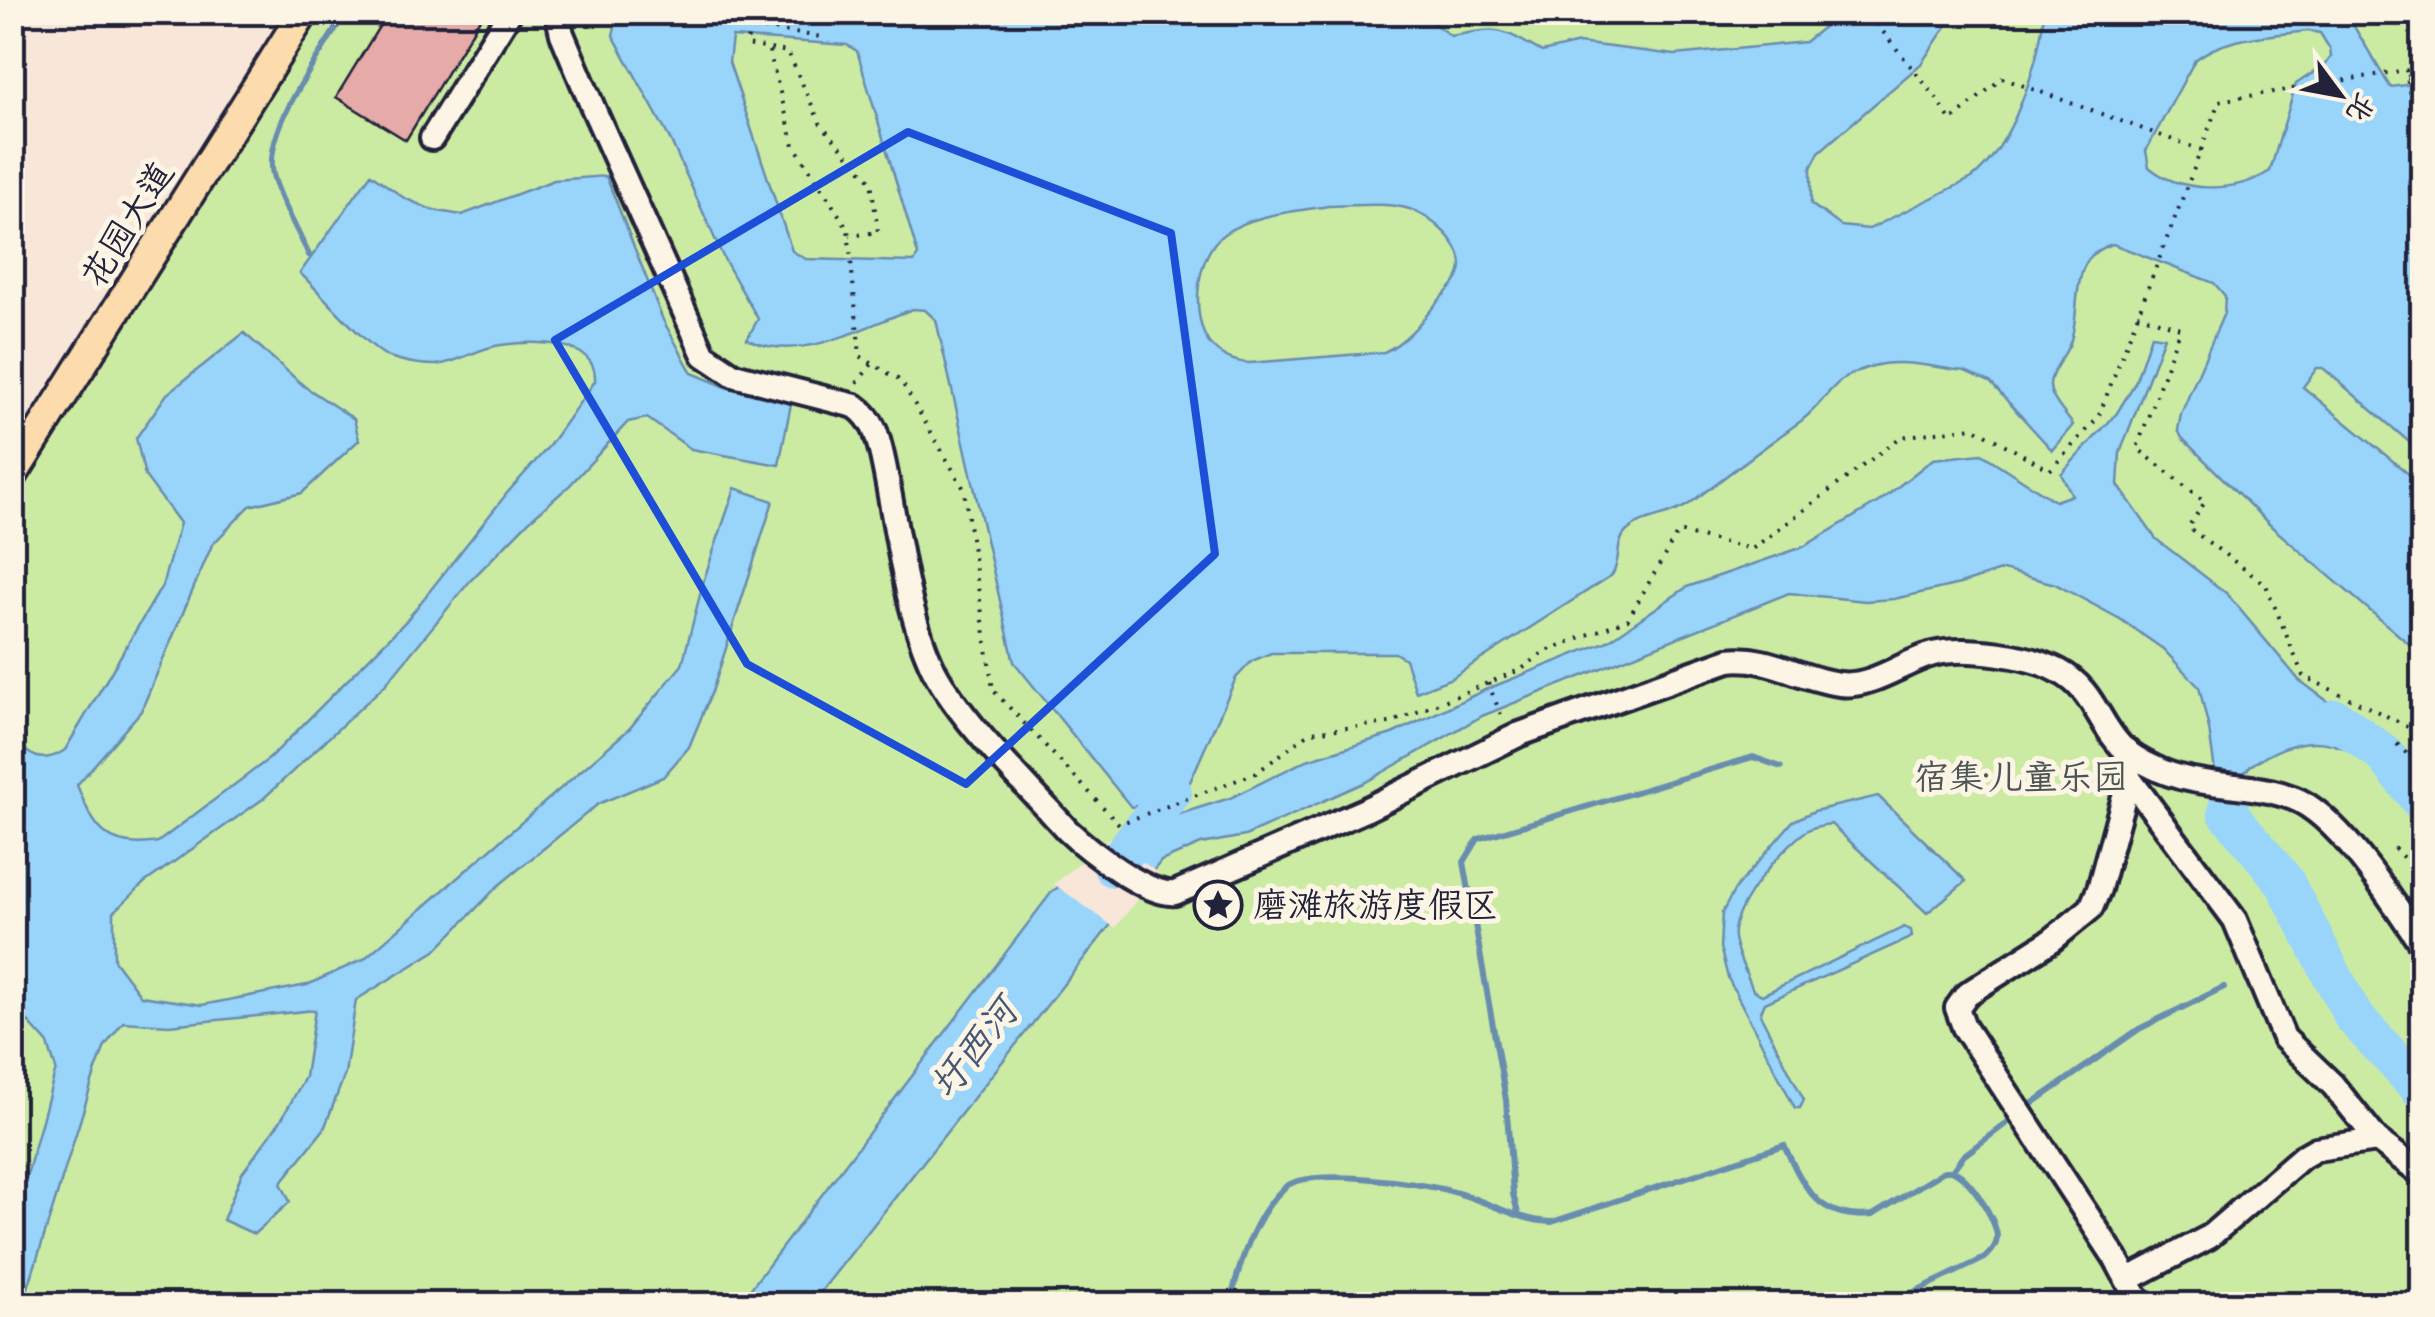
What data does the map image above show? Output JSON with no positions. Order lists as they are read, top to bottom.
{
  "streets": {
    "main road": ["花园大道"]
  },
  "water": ["圩西河"],
  "parks": ["宿集·儿童乐园"],
  "places": {
    "place": ["磨滩旅游度假区"]
  },
  "north": "bottom right"
}
